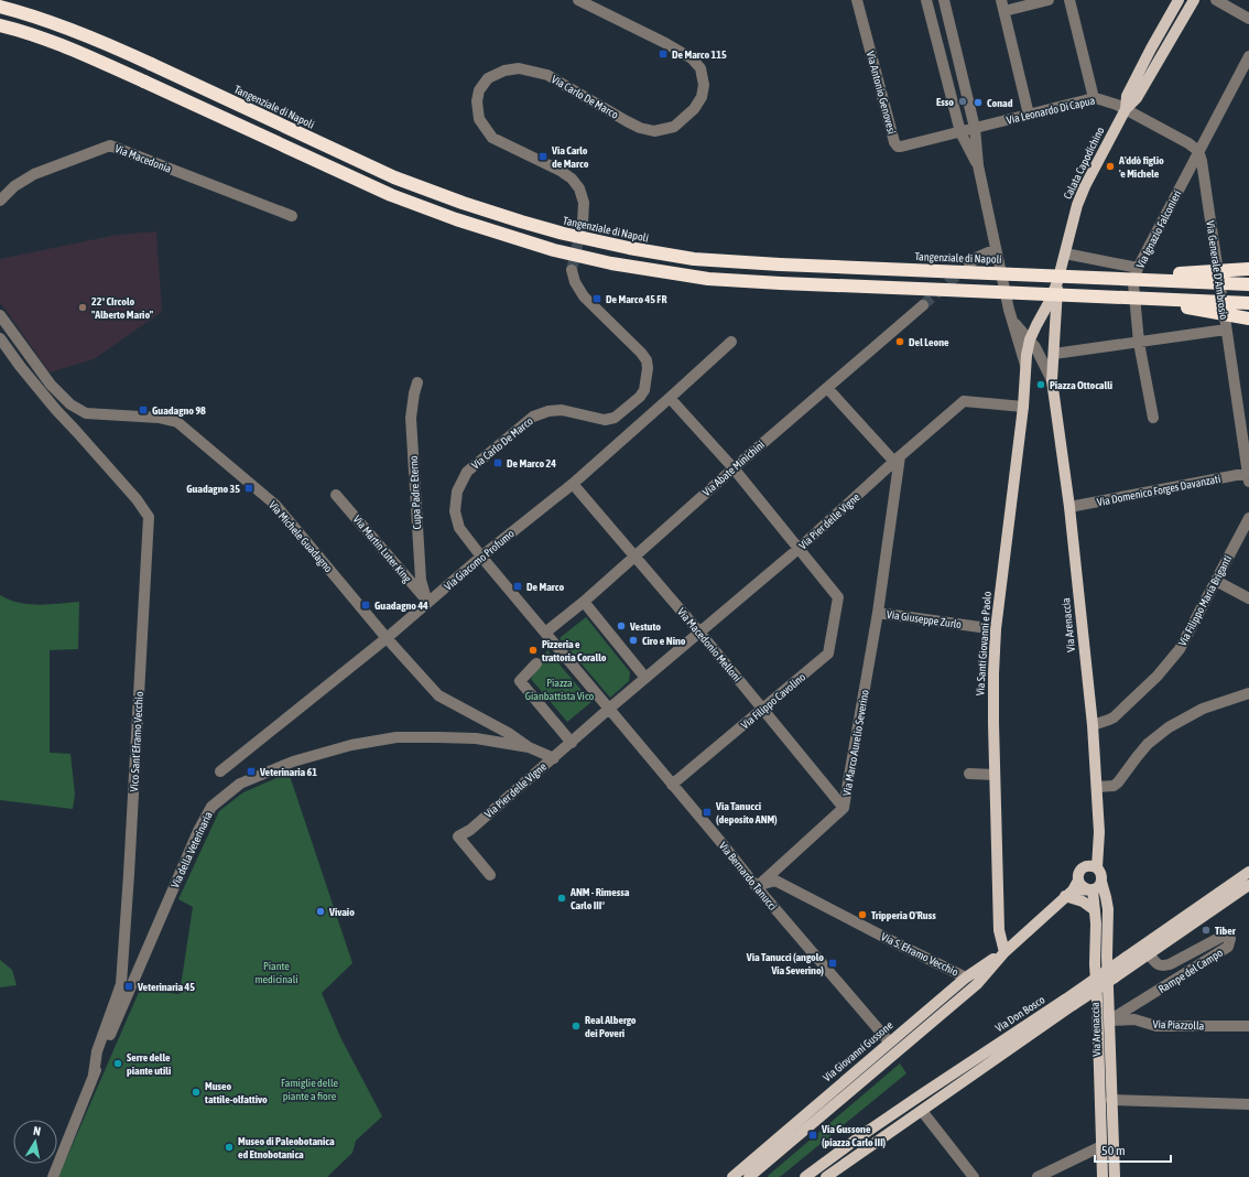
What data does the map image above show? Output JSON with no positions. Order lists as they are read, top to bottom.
{
  "streets": {
    "highway": ["Tangenziale di Napoli"],
    "main road": [
      "Calata Capodichino",
      "Via Arenaccia",
      "Via Santi Giovanni e Paolo",
      "Via Don Bosco",
      "Via Giovanni Gussone"
    ],
    "street": [
      "Via Antonio Genovesi",
      "Via Carlo De Marco",
      "Via Leonardo Di Capua",
      "Via Macedonia",
      "Via Ignazio Falconieri",
      "Via Generale D'Ambrosio",
      "Via Abate Minichini",
      "Via Domenico Forges Davanzati",
      "Cupa Padre Eterno",
      "Via Pier delle Vigne",
      "Via Michele Guadagno",
      "Via Martin Luter King",
      "Via Giacomo Profumo",
      "Via Filippo Maria Briganti",
      "Via Giuseppe Zurlo",
      "Via Macedonio Melloni",
      "Via Filippo Cavolino",
      "Vico Sant'Eframo Vecchio",
      "Via Marco Aurelio Severino",
      "Via della Veterinaria",
      "Via Bernardo Tanucci",
      "Via S. Eframo Vecchio",
      "Rampe del Campo",
      "Via Piazzolla"
    ]
  },
  "crossings": [
    ["Via Antonio Genovesi", "Via Leonardo Di Capua"],
    ["Via Carlo De Marco", "Via Abate Minichini"],
    ["Via Carlo De Marco", "Via Giacomo Profumo"],
    ["Via Carlo De Marco", "Via Bernardo Tanucci"],
    ["Via Leonardo Di Capua", "Calata Capodichino"],
    ["Calata Capodichino", "Via Arenaccia"],
    ["Calata Capodichino", "Via Santi Giovanni e Paolo"],
    ["Via Ignazio Falconieri", "Via Generale D'Ambrosio"],
    ["Via Generale D'Ambrosio", "Via Domenico Forges Davanzati"],
    ["Via Abate Minichini", "Via Macedonio Melloni"],
    ["Via Domenico Forges Davanzati", "Via Arenaccia"],
    ["Cupa Padre Eterno", "Via Martin Luter King"],
    ["Cupa Padre Eterno", "Via Giacomo Profumo"],
    ["Via Pier delle Vigne", "Via Santi Giovanni e Paolo"],
    ["Via Pier delle Vigne", "Via Macedonio Melloni"],
    ["Via Pier delle Vigne", "Via Filippo Cavolino"],
    ["Via Pier delle Vigne", "Via Marco Aurelio Severino"],
    ["Via Michele Guadagno", "Via Giacomo Profumo"],
    ["Via Michele Guadagno", "Via della Veterinaria"],
    ["Via Martin Luter King", "Via Giacomo Profumo"],
    ["Via Giacomo Profumo", "Via Macedonio Melloni"],
    ["Via Filippo Maria Briganti", "Via Arenaccia"],
    ["Via Giuseppe Zurlo", "Via Santi Giovanni e Paolo"],
    ["Via Giuseppe Zurlo", "Via Marco Aurelio Severino"],
    ["Via Arenaccia", "Rampe del Campo"],
    ["Via Arenaccia", "Via Piazzolla"],
    ["Via Arenaccia", "Via Giovanni Gussone"],
    ["Via Santi Giovanni e Paolo", "Via Giovanni Gussone"],
    ["Via Macedonio Melloni", "Via Filippo Cavolino"],
    ["Via Macedonio Melloni", "Via Marco Aurelio Severino"],
    ["Via Filippo Cavolino", "Via Bernardo Tanucci"],
    ["Vico Sant'Eframo Vecchio", "Via della Veterinaria"],
    ["Via Marco Aurelio Severino", "Via Bernardo Tanucci"],
    ["Via Marco Aurelio Severino", "Via S. Eframo Vecchio"],
    ["Via Bernardo Tanucci", "Via S. Eframo Vecchio"],
    ["Via Bernardo Tanucci", "Via Giovanni Gussone"],
    ["Via S. Eframo Vecchio", "Via Giovanni Gussone"],
    ["Rampe del Campo", "Via Don Bosco"],
    ["Rampe del Campo", "Via Piazzolla"]
  ],
  "parks": ["Piazza Gianbattista Vico", "Piante medicinali", "Famiglie delle piante a fiore"],
  "places": {
    "transit": [
      "De Marco 115",
      "Via Carlo de Marco",
      "De Marco 45 FR",
      "Guadagno 98",
      "De Marco 24",
      "Guadagno 35",
      "De Marco",
      "Guadagno 44",
      "Veterinaria 61",
      "Via Tanucci (deposito ANM)",
      "Via Tanucci (angolo Via Severino)",
      "Veterinaria 45",
      "Via Gussone (piazza Carlo III)"
    ],
    "other": [
      "Esso",
      "Conad",
      "A'ddò figlio 'e Michele",
      "22° CIrcolo \"Alberto Mario\"",
      "Del Leone",
      "Piazza Ottocalli",
      "Vestuto",
      "Ciro e Nino",
      "Pizzeria e trattoria Corallo",
      "ANM - Rimessa Carlo III°",
      "Vivaio",
      "Tripperia O'Russ",
      "Tiber",
      "Real Albergo dei Poveri",
      "Serre delle piante utili",
      "Museo tattile-olfattivo",
      "Museo di Paleobotanica ed Etnobotanica"
    ]
  },
  "scale_bar": "50 m",
  "north": "top"
}
